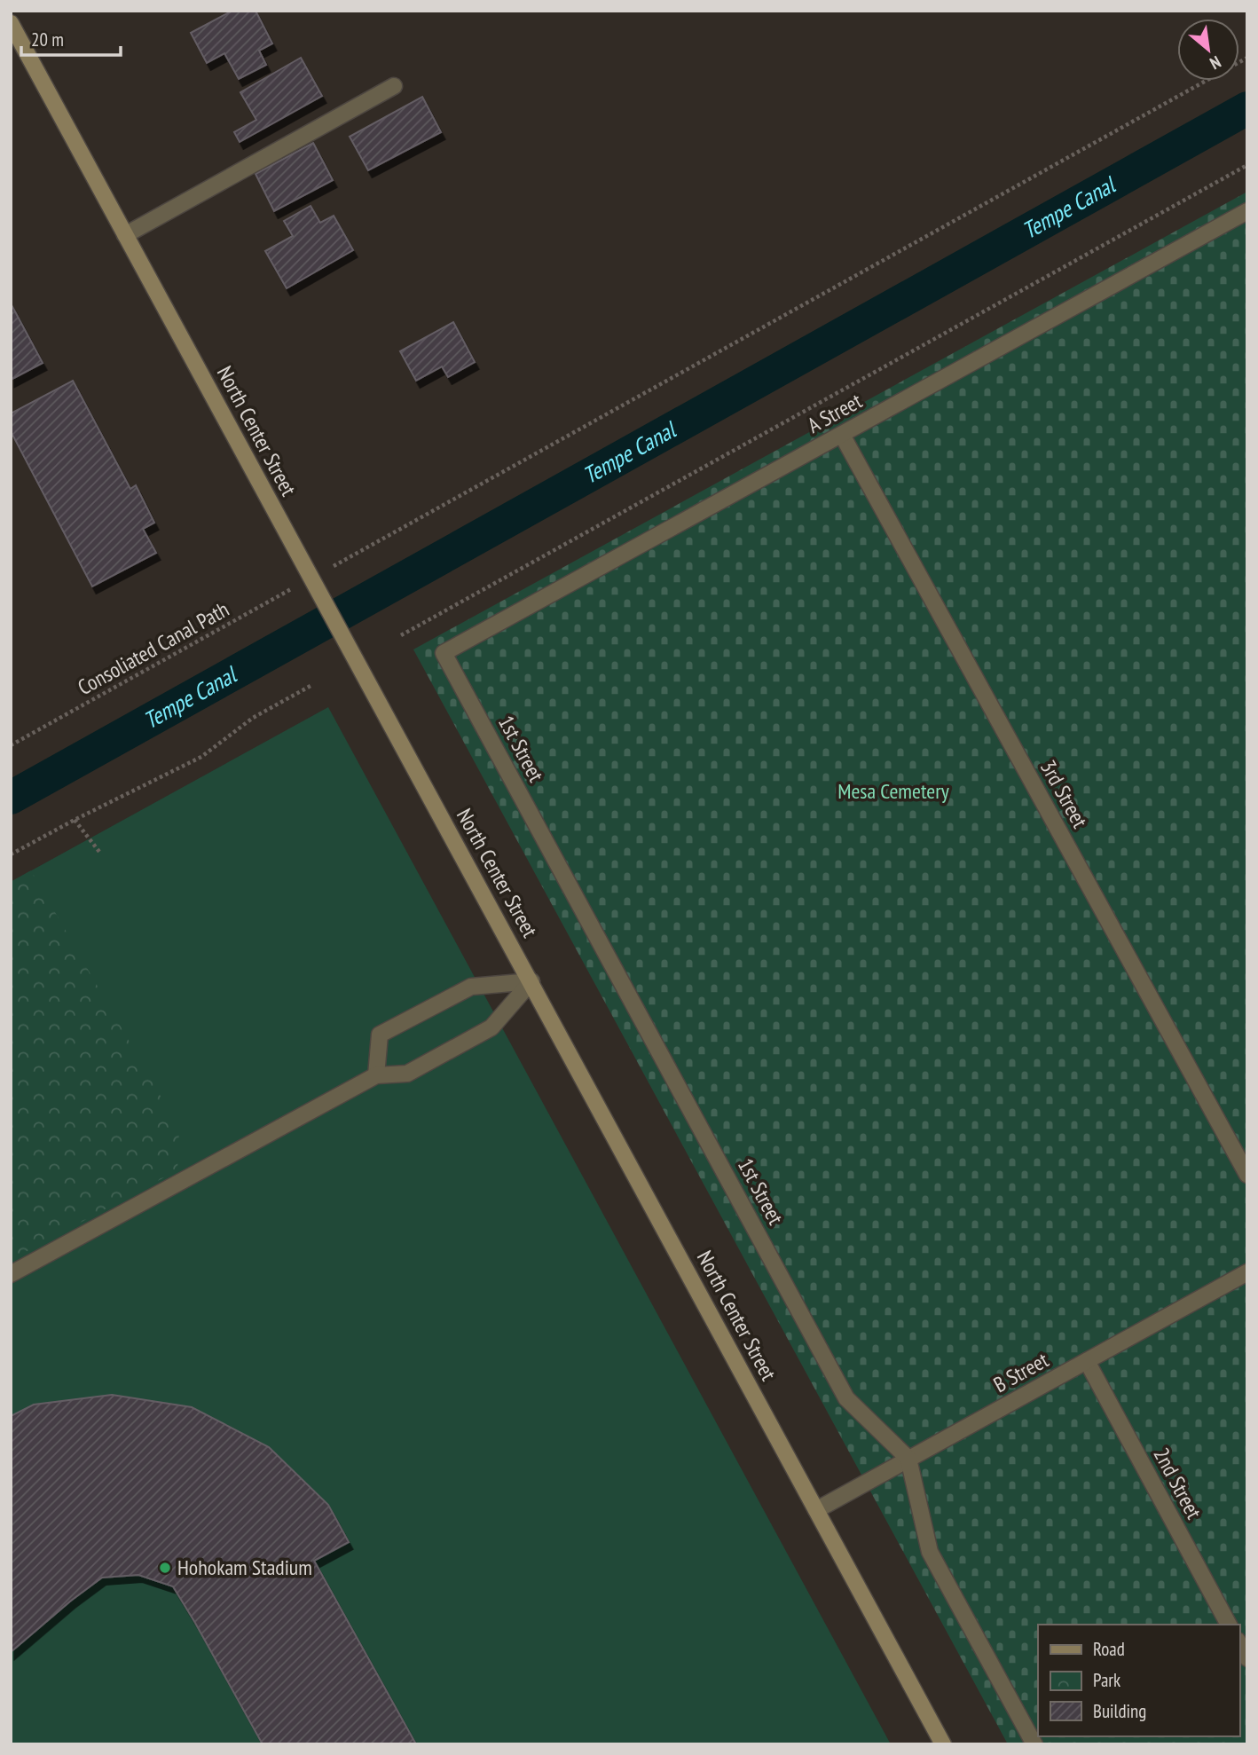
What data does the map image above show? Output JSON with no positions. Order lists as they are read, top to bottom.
{
  "streets": {
    "street": ["North Center Street"],
    "lane": [
      "A Street",
      "1st Street",
      "3rd Street",
      "B Street",
      "2nd Street"
    ],
    "path": ["Consoliated Canal Path"]
  },
  "crossings": [
    ["A Street", "1st Street"],
    ["A Street", "3rd Street"],
    ["North Center Street", "Consoliated Canal Path"],
    ["North Center Street", "B Street"],
    ["1st Street", "B Street"],
    ["B Street", "2nd Street"]
  ],
  "water": ["Tempe Canal"],
  "parks": ["Mesa Cemetery"],
  "places": ["Hohokam Stadium"],
  "legend": ["Road", "Park", "Building"],
  "scale_bar": "20 m",
  "north": "bottom right"
}
